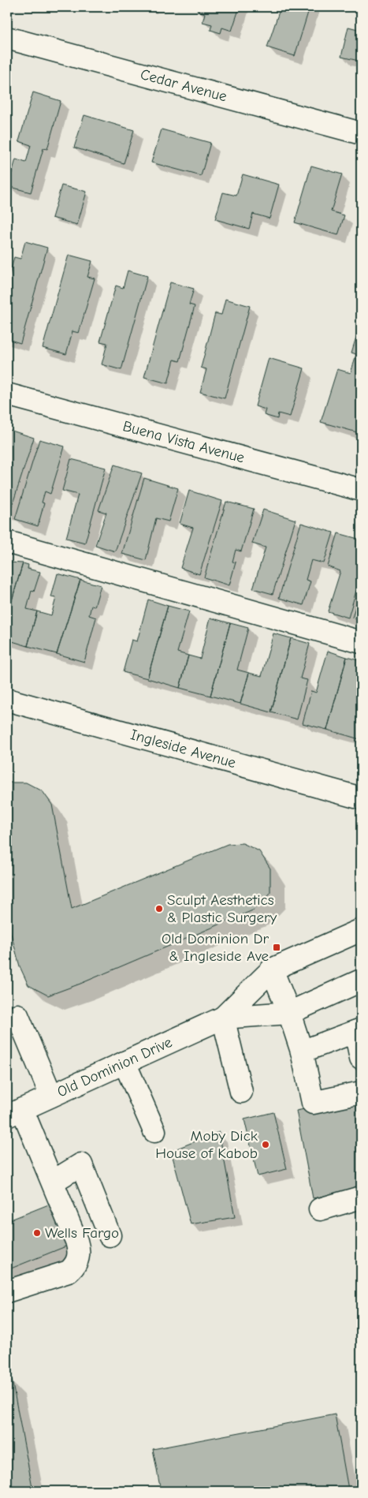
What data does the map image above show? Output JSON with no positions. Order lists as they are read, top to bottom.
{
  "streets": {
    "street": [
      "Cedar Avenue",
      "Buena Vista Avenue",
      "Ingleside Avenue",
      "Old Dominion Drive"
    ]
  },
  "places": {
    "other": ["Sculpt Aesthetics & Plastic Surgery", "Moby Dick House of Kabob", "Wells Fargo"],
    "transit": ["Old Dominion Dr & Ingleside Ave"]
  }
}
